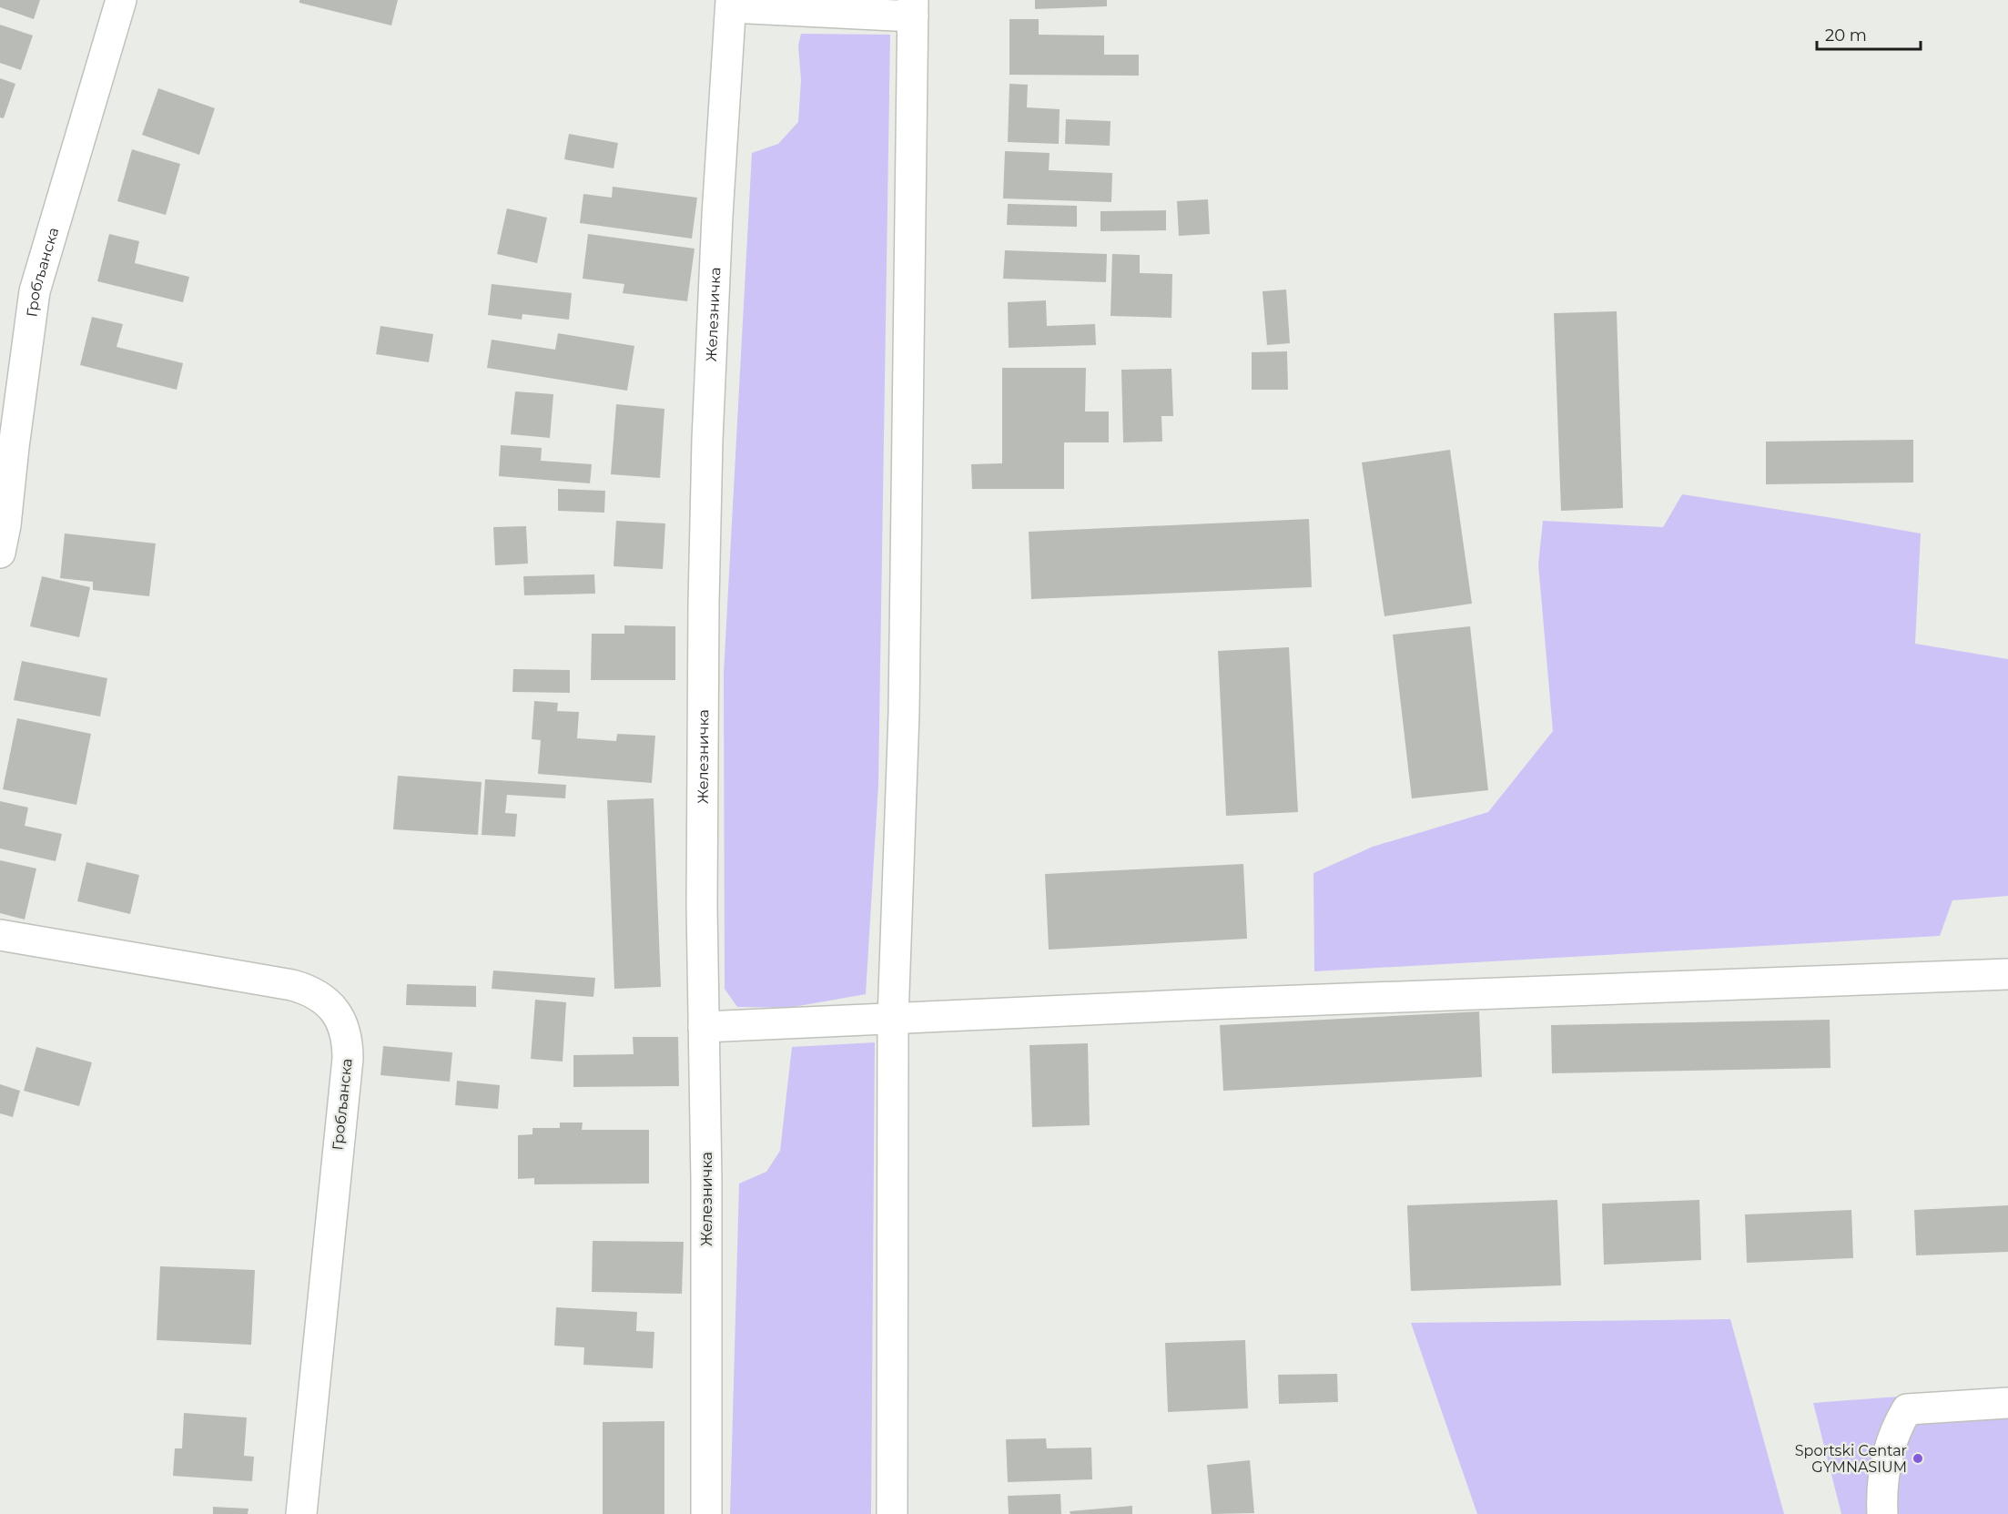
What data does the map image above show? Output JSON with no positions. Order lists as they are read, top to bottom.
{
  "streets": {
    "street": ["Гробљанска", "Железничка"]
  },
  "places": ["Sportski Centar GYMNASIUM"],
  "scale_bar": "20 m"
}
